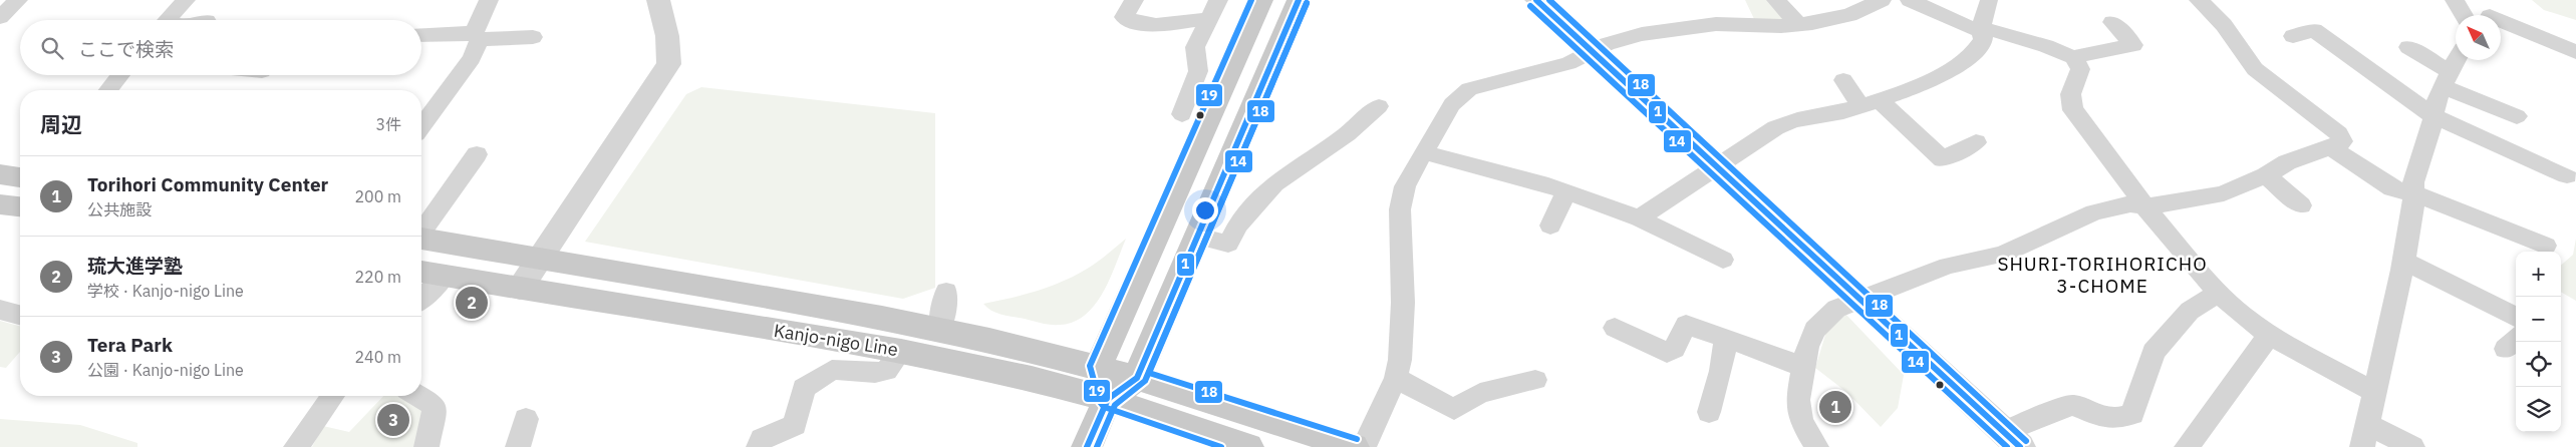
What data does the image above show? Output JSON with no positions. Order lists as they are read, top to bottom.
{
  "streets": {
    "main road": ["Kanjo-nigo Line"]
  },
  "districts": ["SHURI-TORIHORICHO 3-CHOME"],
  "lines": [
    "transit line 1",
    "transit line 18",
    "transit line 19",
    "transit line 14"
  ],
  "north": "top left",
  "page": {
    "search": "ここで検索",
    "heading": ["周辺", "3件"],
    "list": [
      {
        "mark": "1",
        "name": "Torihori Community Center",
        "note": "公共施設",
        "value": "200 m"
      },
      {
        "mark": "2",
        "name": "琉大進学塾",
        "note": "学校 · Kanjo-nigo Line",
        "value": "220 m"
      },
      {
        "mark": "3",
        "name": "Tera Park",
        "note": "公園 · Kanjo-nigo Line",
        "value": "240 m"
      }
    ],
    "map_buttons": ["+", "−"],
    "pins": ["2", "1", "3"]
  }
}
